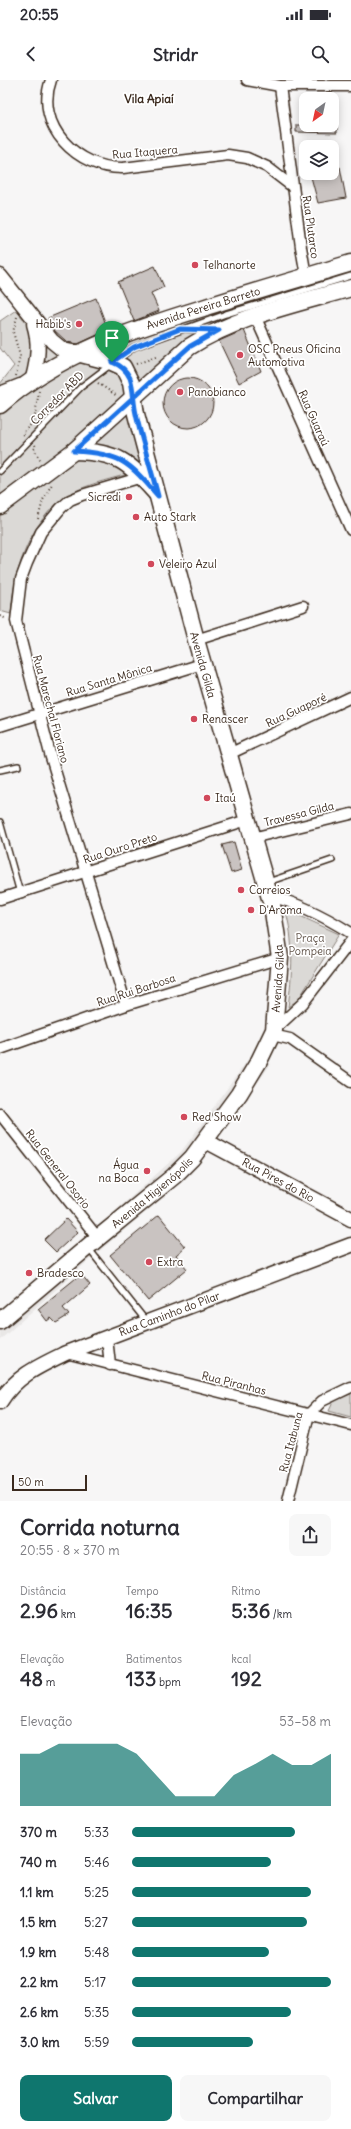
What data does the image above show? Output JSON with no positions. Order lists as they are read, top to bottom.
{
  "streets": {
    "main road": [
      "Avenida Pereira Barreto",
      "Avenida Gilda",
      "Rua Pires do Rio",
      "Avenida Higienópolis",
      "Rua Caminho do Pilar"
    ],
    "street": [
      "Rua Itaquera",
      "Rua Plutarco",
      "Rua Guaraú",
      "Rua Santa Mônica",
      "Rua Marechal Floriano",
      "Rua Guaporé",
      "Travessa Gilda",
      "Rua Ouro Preto",
      "Rua Rui Barbosa",
      "Rua General Osorio",
      "Rua Piranhas",
      "Rua Itabuna"
    ],
    "lane": ["Corredor ABD"]
  },
  "crossings": [
    ["Rua Itaquera", "Rua Plutarco"],
    ["Rua Plutarco", "Avenida Pereira Barreto"],
    ["Avenida Pereira Barreto", "Avenida Gilda"],
    ["Corredor ABD", "Avenida Gilda"],
    ["Avenida Gilda", "Rua Santa Mônica"],
    ["Avenida Gilda", "Rua Guaporé"],
    ["Avenida Gilda", "Travessa Gilda"],
    ["Avenida Gilda", "Rua Ouro Preto"],
    ["Avenida Gilda", "Rua Rui Barbosa"],
    ["Avenida Gilda", "Avenida Higienópolis"],
    ["Rua Santa Mônica", "Rua Marechal Floriano"],
    ["Rua Marechal Floriano", "Rua Ouro Preto"],
    ["Rua Marechal Floriano", "Rua Rui Barbosa"],
    ["Rua General Osorio", "Avenida Higienópolis"],
    ["Rua Pires do Rio", "Avenida Higienópolis"],
    ["Rua Caminho do Pilar", "Rua Piranhas"],
    ["Rua Piranhas", "Rua Itabuna"]
  ],
  "districts": ["Vila Apiaí"],
  "parks": ["Praça Pompeia"],
  "places": [
    "Telhanorte",
    "Habib's",
    "OSC Pneus Oficina Automotiva",
    "Panobianco",
    "Sicredi",
    "Auto Stark",
    "Veleiro Azul",
    "Renascer",
    "Itaú",
    "Correios",
    "D'Aroma",
    "Red Show",
    "Água na Boca",
    "Extra",
    "Bradesco"
  ],
  "scale_bar": "50 m",
  "north": "bottom left",
  "page": {
    "status": "20:55",
    "header": "Stridr",
    "scale": "50 m",
    "heading": ["Corrida noturna", "20:55 · 8 × 370 m"],
    "stats": [
      ["Distância", "2.96 km"],
      ["Tempo", "16:35"],
      ["Ritmo", "5:36 /km"],
      ["Elevação", "48 m"],
      ["Batimentos", "133 bpm"],
      ["kcal", "192"]
    ],
    "chart": ["Elevação", "53–58 m"],
    "list": [
      {
        "name": "370 m",
        "note": "5:33"
      },
      {
        "name": "740 m",
        "note": "5:46"
      },
      {
        "name": "1.1 km",
        "note": "5:25"
      },
      {
        "name": "1.5 km",
        "note": "5:27"
      },
      {
        "name": "1.9 km",
        "note": "5:48"
      },
      {
        "name": "2.2 km",
        "note": "5:17"
      },
      {
        "name": "2.6 km",
        "note": "5:35"
      },
      {
        "name": "3.0 km",
        "note": "5:59"
      }
    ],
    "buttons": ["Salvar", "Compartilhar"]
  }
}
